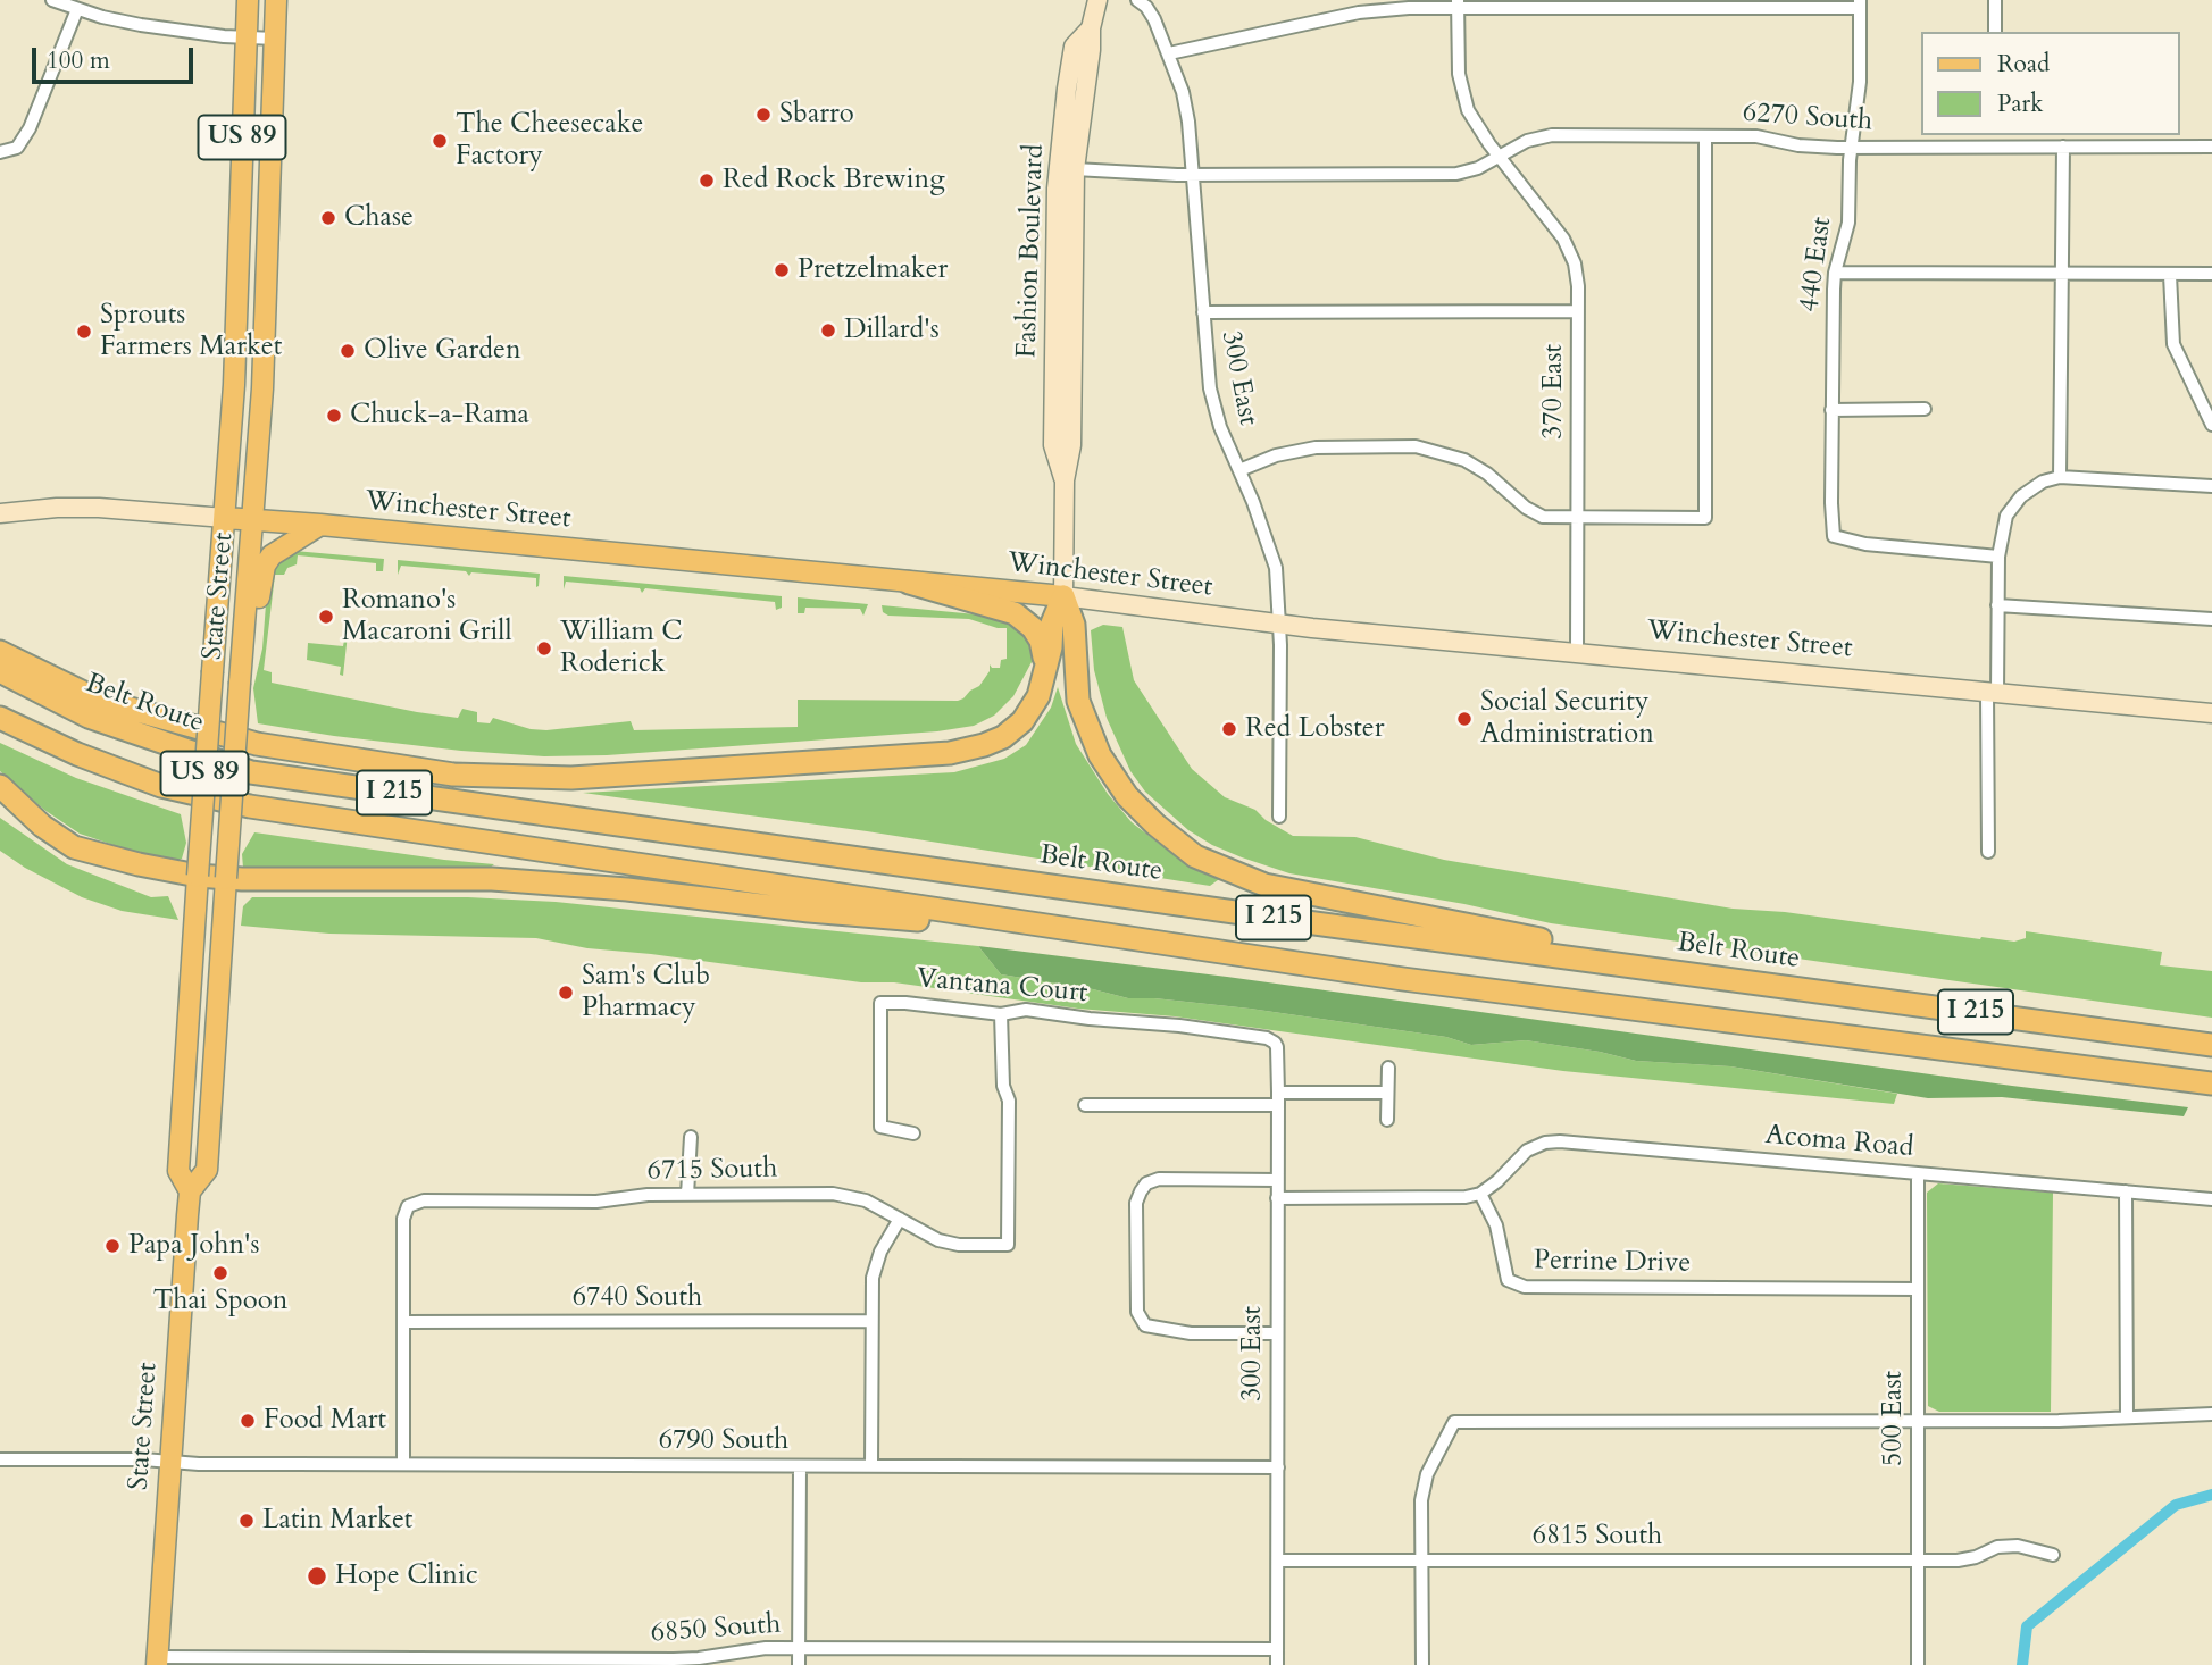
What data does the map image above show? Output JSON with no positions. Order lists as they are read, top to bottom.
{
  "streets": {
    "highway": ["Belt Route", "I 215"],
    "main road": [
      "US 89",
      "Fashion Boulevard",
      "Winchester Street",
      "State Street"
    ],
    "street": [
      "6270 South",
      "440 East",
      "300 East",
      "370 East",
      "Vantana Court",
      "Acoma Road",
      "6715 South",
      "Perrine Drive",
      "6740 South",
      "500 East",
      "6790 South",
      "6815 South",
      "6850 South"
    ]
  },
  "crossings": [
    ["6270 South", "Fashion Boulevard"],
    ["6270 South", "440 East"],
    ["6270 South", "300 East"],
    ["6270 South", "370 East"],
    ["Fashion Boulevard", "Winchester Street"],
    ["300 East", "Winchester Street"],
    ["300 East", "Vantana Court"],
    ["300 East", "6790 South"],
    ["300 East", "6815 South"],
    ["300 East", "6850 South"],
    ["370 East", "Winchester Street"],
    ["Winchester Street", "State Street"],
    ["State Street", "6790 South"],
    ["State Street", "6850 South"],
    ["Vantana Court", "6715 South"],
    ["Acoma Road", "Perrine Drive"],
    ["Acoma Road", "500 East"],
    ["6715 South", "6740 South"],
    ["Perrine Drive", "500 East"],
    ["500 East", "6815 South"]
  ],
  "places": [
    "Sbarro",
    "The Cheesecake Factory",
    "Red Rock Brewing",
    "Chase",
    "Pretzelmaker",
    "Dillard's",
    "Sprouts Farmers Market",
    "Olive Garden",
    "Chuck-a-Rama",
    "Romano's Macaroni Grill",
    "William C Roderick",
    "Social Security Administration",
    "Red Lobster",
    "Sam's Club Pharmacy",
    "Papa John's",
    "Thai Spoon",
    "Food Mart",
    "Latin Market",
    "Hope Clinic"
  ],
  "legend": ["Road", "Park"],
  "scale_bar": "100 m"
}
